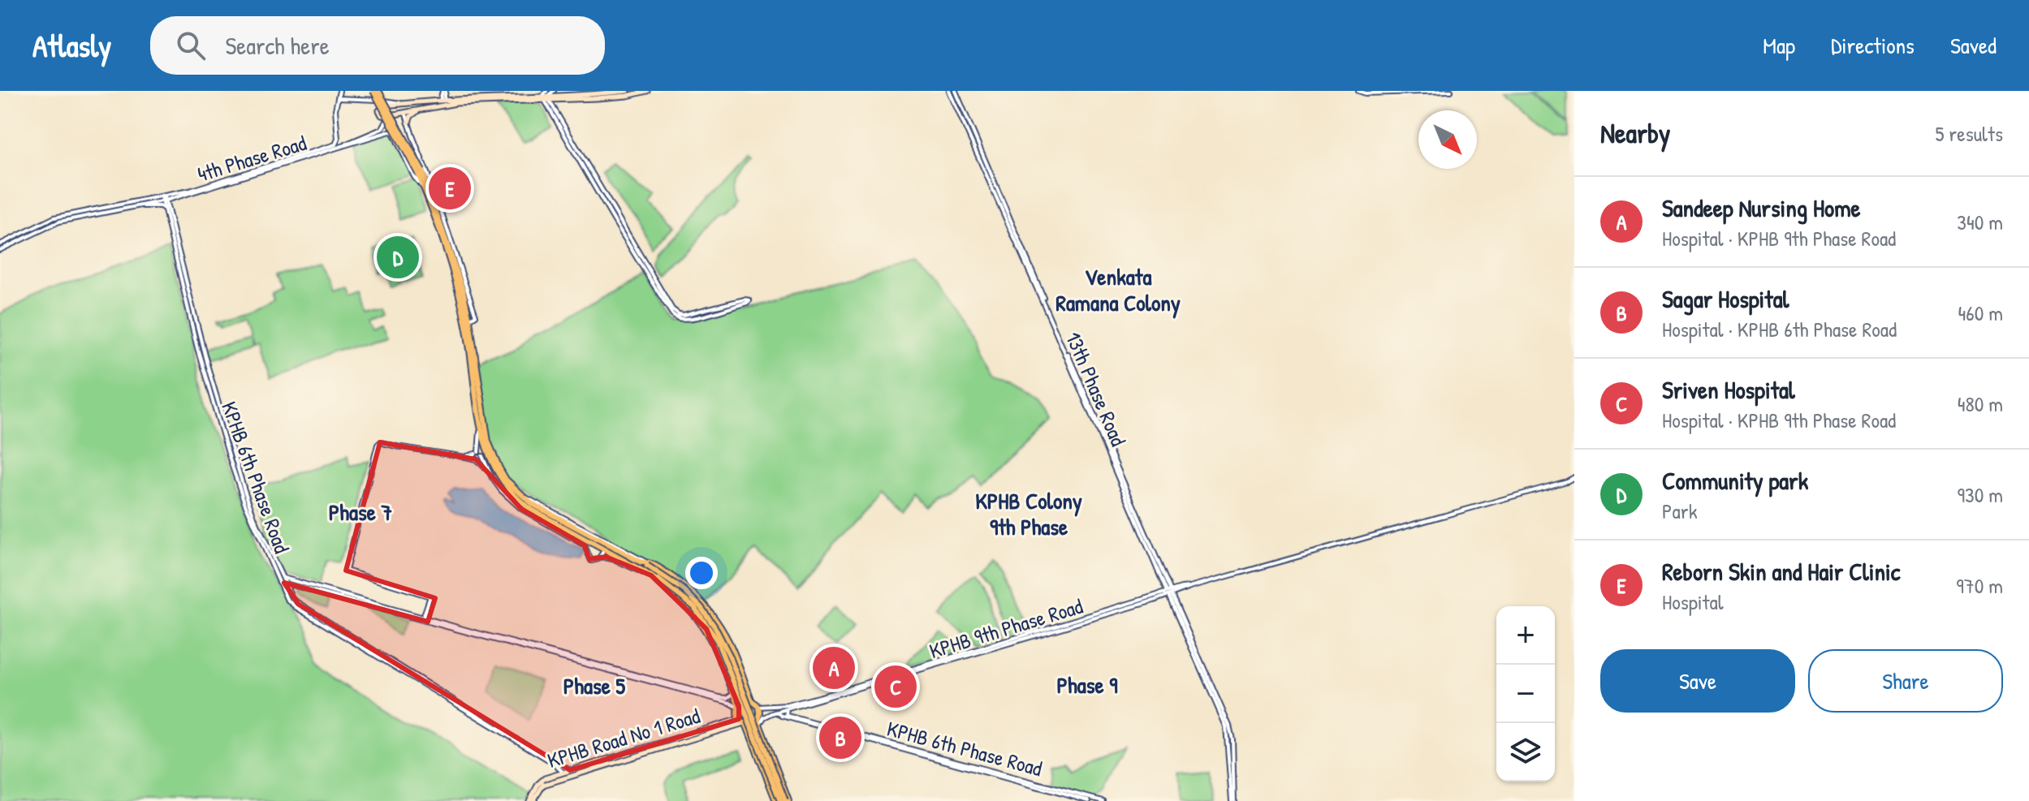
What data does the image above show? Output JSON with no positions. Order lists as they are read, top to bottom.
{
  "streets": {
    "main road": ["KPHB Road No 1 Road"],
    "street": [
      "4th Phase Road",
      "13th Phase Road",
      "KPHB 6th Phase Road",
      "KPHB 9th Phase Road"
    ]
  },
  "crossings": [
    ["4th Phase Road", "KPHB 6th Phase Road"],
    ["13th Phase Road", "KPHB 9th Phase Road"],
    ["KPHB 6th Phase Road", "KPHB 9th Phase Road"],
    ["KPHB 6th Phase Road", "KPHB Road No 1 Road"],
    ["KPHB 9th Phase Road", "KPHB Road No 1 Road"]
  ],
  "districts": [
    "Venkata Ramana Colony",
    "KPHB Colony 9th Phase",
    "Phase 7",
    "Phase 9",
    "Phase 5"
  ],
  "north": "bottom right",
  "page": {
    "header": "Atlasly",
    "search": "Search here",
    "nav": ["Map", "Directions", "Saved"],
    "heading": ["Nearby", "5 results"],
    "pins": [
      "E",
      "D",
      "A",
      "C",
      "B"
    ],
    "list": [
      {
        "mark": "A",
        "name": "Sandeep Nursing Home",
        "note": "Hospital · KPHB 9th Phase Road",
        "value": "340 m"
      },
      {
        "mark": "B",
        "name": "Sagar Hospital",
        "note": "Hospital · KPHB 6th Phase Road",
        "value": "460 m"
      },
      {
        "mark": "C",
        "name": "Sriven Hospital",
        "note": "Hospital · KPHB 9th Phase Road",
        "value": "480 m"
      },
      {
        "mark": "D",
        "name": "Community park",
        "note": "Park",
        "value": "930 m"
      },
      {
        "mark": "E",
        "name": "Reborn Skin and Hair Clinic",
        "note": "Hospital",
        "value": "970 m"
      }
    ],
    "map_buttons": ["+", "−"],
    "buttons": ["Save", "Share"]
  }
}
